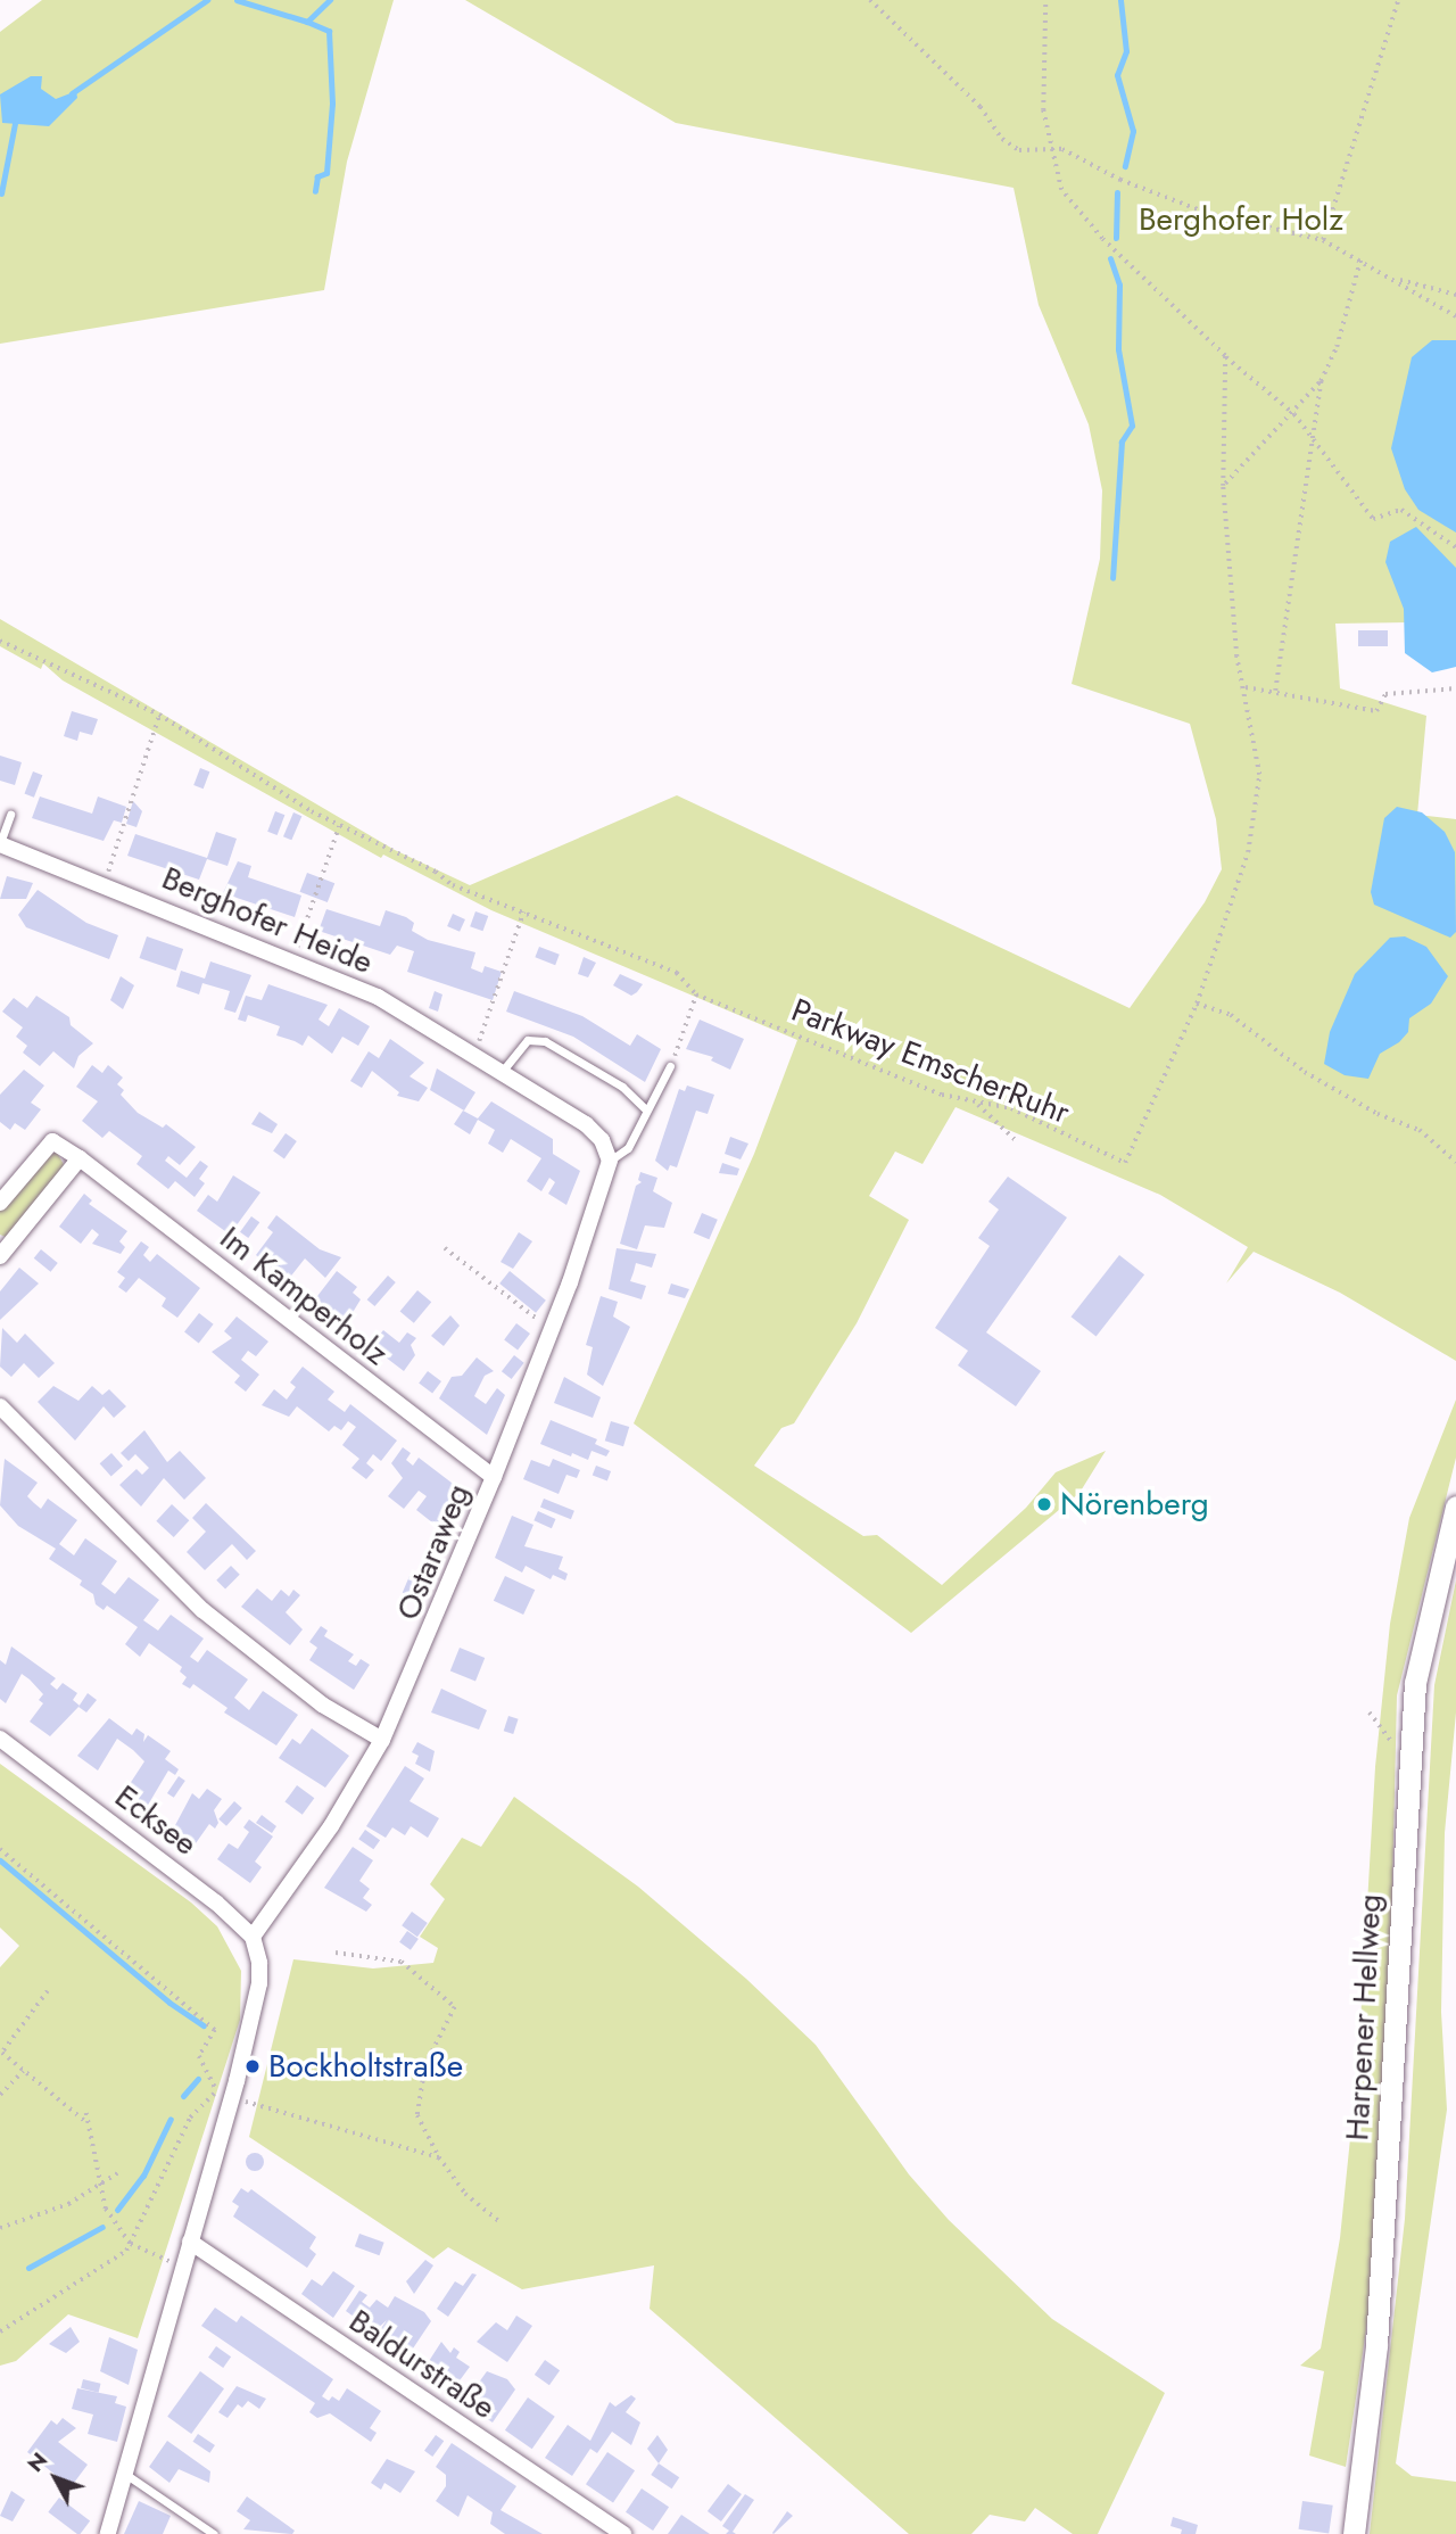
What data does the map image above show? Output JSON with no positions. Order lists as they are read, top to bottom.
{
  "streets": {
    "street": [
      "Berghofer Heide",
      "Im Kamperholz",
      "Ostaraweg",
      "Ecksee",
      "Harpener Hellweg",
      "Baldurstraße"
    ],
    "path": ["Parkway EmscherRuhr"]
  },
  "crossings": [
    ["Berghofer Heide", "Ostaraweg"],
    ["Im Kamperholz", "Ostaraweg"],
    ["Ostaraweg", "Ecksee"]
  ],
  "parks": ["Berghofer Holz"],
  "places": ["Nörenberg", "Bockholtstraße"],
  "north": "top left"
}
